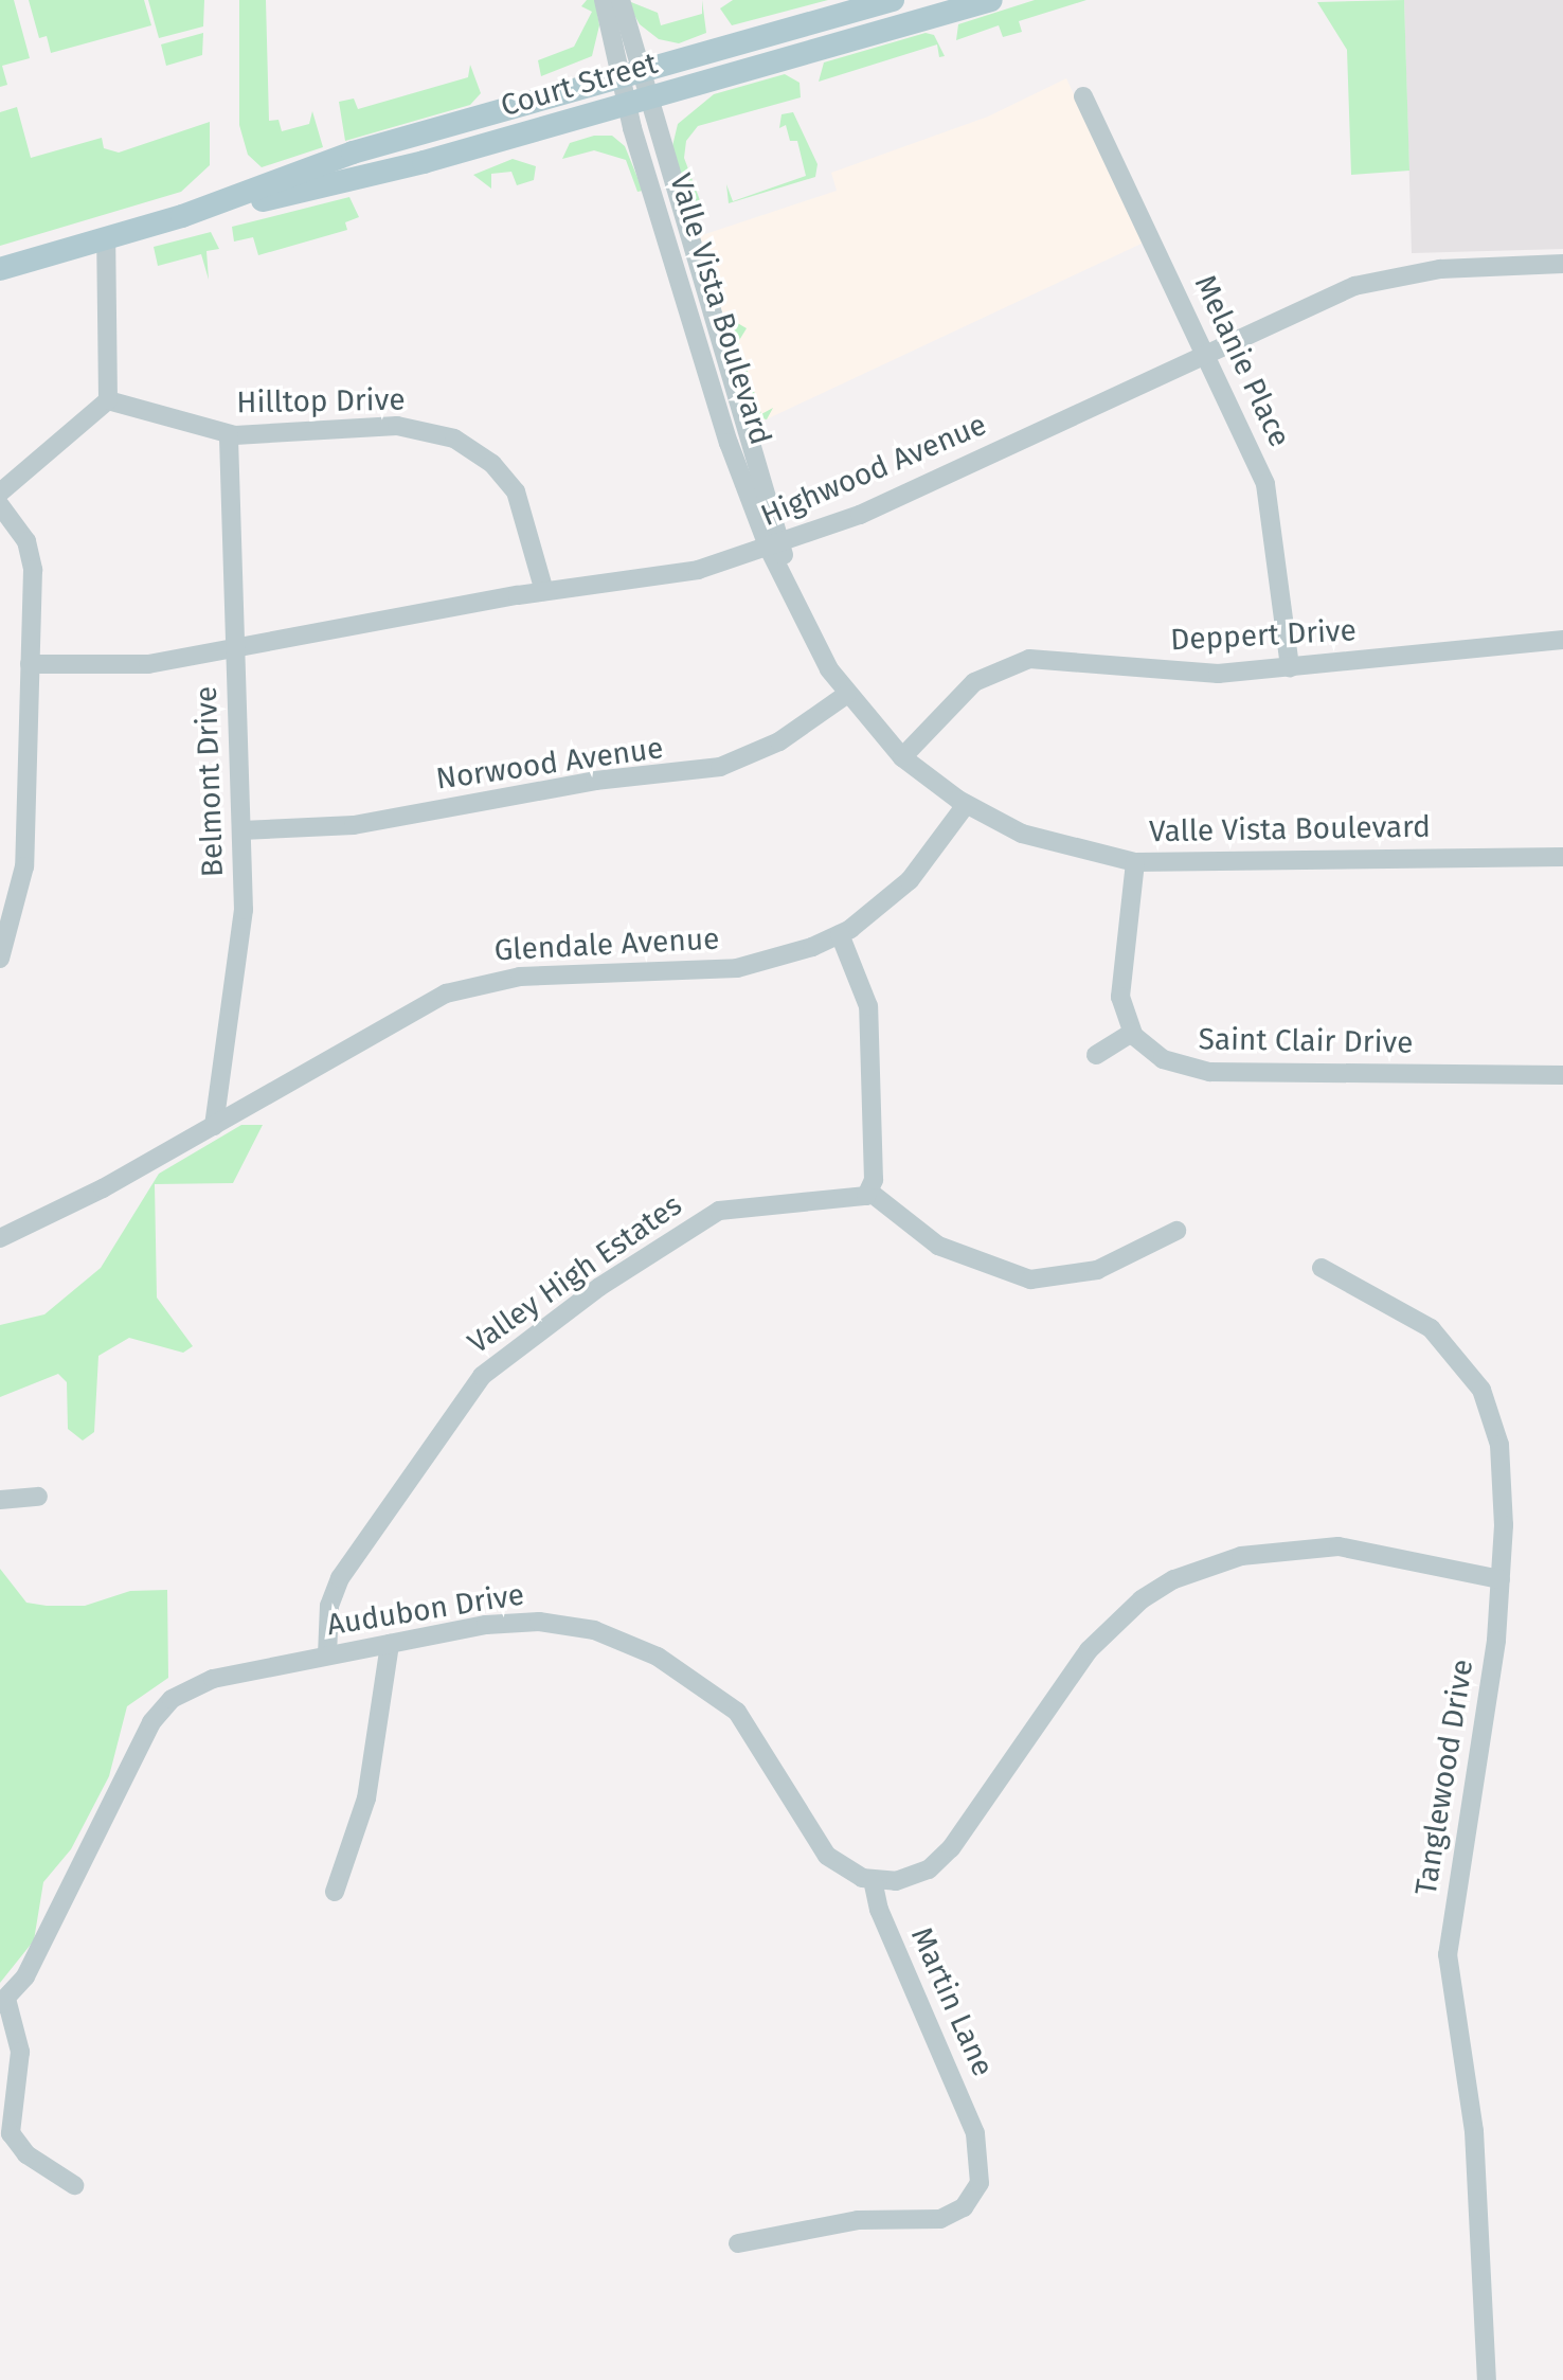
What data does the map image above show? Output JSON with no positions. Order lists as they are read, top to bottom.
{
  "streets": {
    "main road": ["Court Street"],
    "street": [
      "Valle Vista Boulevard",
      "Melanie Place",
      "Hilltop Drive",
      "Highwood Avenue",
      "Deppert Drive",
      "Norwood Avenue",
      "Belmont Drive",
      "Glendale Avenue",
      "Saint Clair Drive",
      "Valley High Estates",
      "Audubon Drive",
      "Tanglewood Drive",
      "Martin Lane"
    ]
  },
  "crossings": [
    ["Court Street", "Valle Vista Boulevard"],
    ["Valle Vista Boulevard", "Highwood Avenue"],
    ["Valle Vista Boulevard", "Deppert Drive"],
    ["Valle Vista Boulevard", "Norwood Avenue"],
    ["Valle Vista Boulevard", "Glendale Avenue"],
    ["Melanie Place", "Highwood Avenue"],
    ["Melanie Place", "Deppert Drive"],
    ["Hilltop Drive", "Highwood Avenue"],
    ["Hilltop Drive", "Belmont Drive"],
    ["Highwood Avenue", "Belmont Drive"],
    ["Norwood Avenue", "Belmont Drive"],
    ["Belmont Drive", "Glendale Avenue"],
    ["Valley High Estates", "Audubon Drive"],
    ["Audubon Drive", "Martin Lane"]
  ]
}
